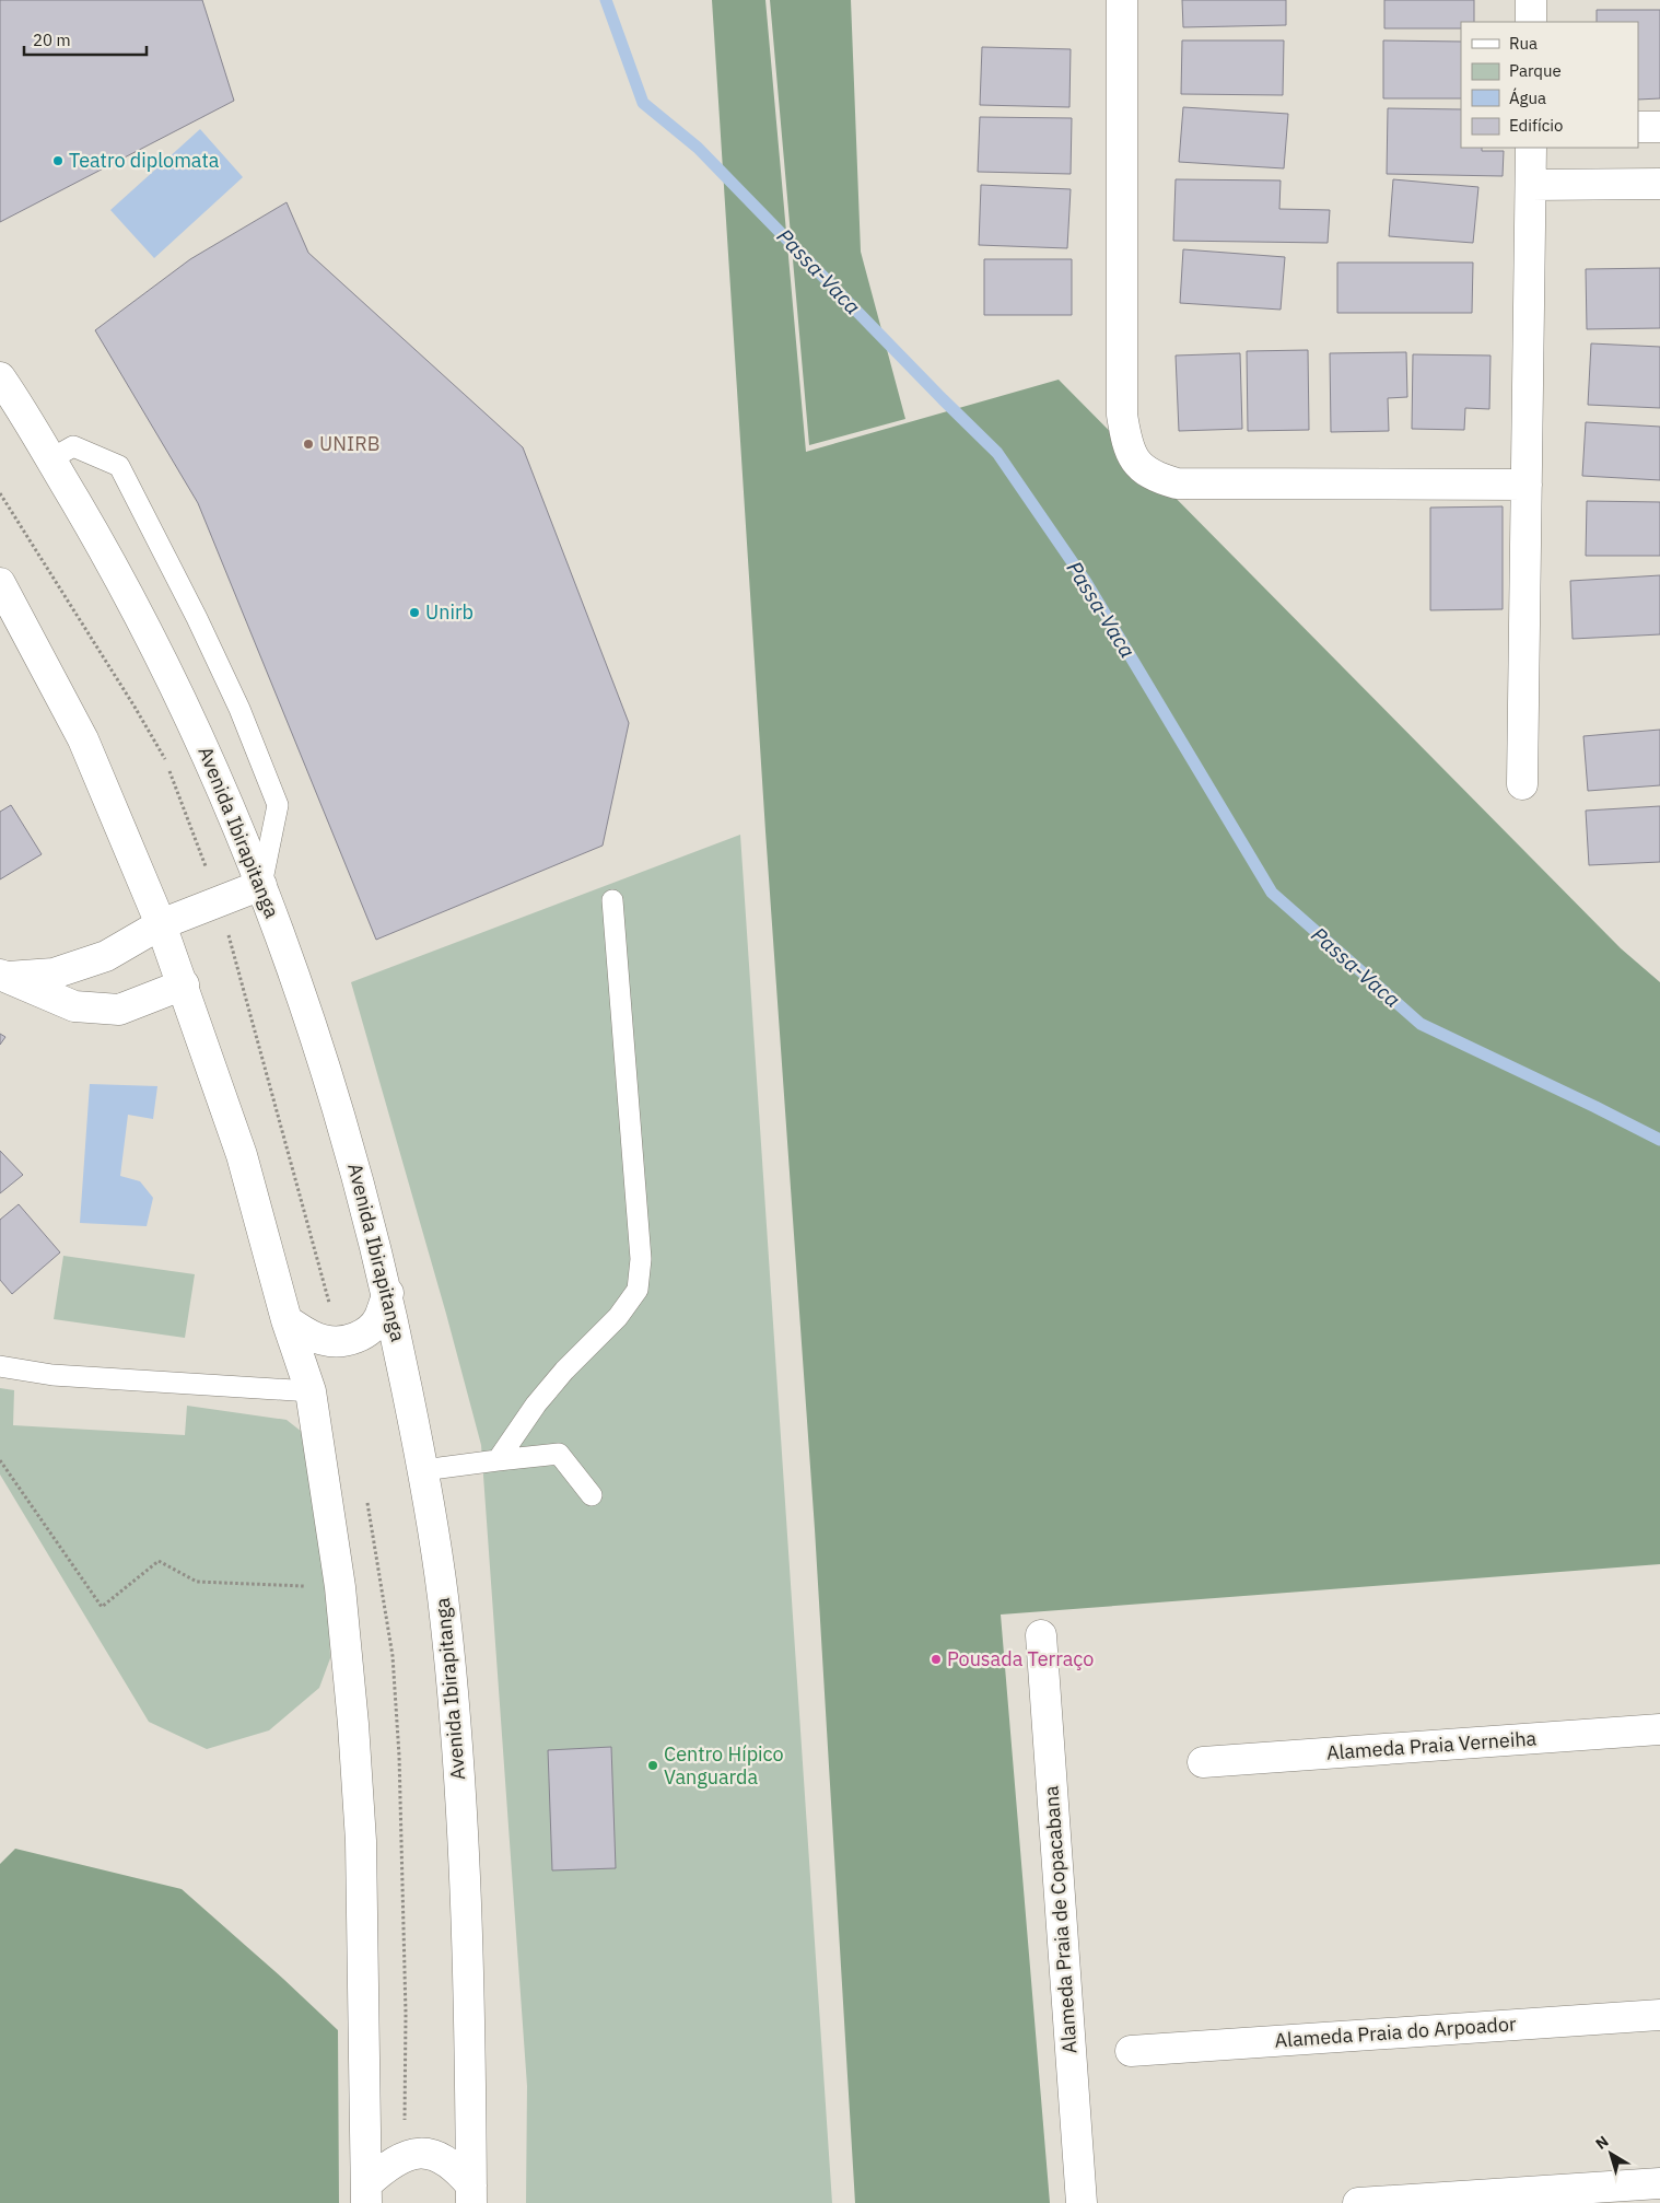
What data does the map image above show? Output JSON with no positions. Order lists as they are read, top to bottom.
{
  "streets": {
    "main road": [
      "Avenida Ibirapitanga",
      "Alameda Praia Verneiha",
      "Alameda Praia de Copacabana",
      "Alameda Praia do Arpoador"
    ]
  },
  "water": ["Passa-Vaca"],
  "places": [
    "Teatro diplomata",
    "UNIRB",
    "Unirb",
    "Pousada Terraço",
    "Centro Hípico Vanguarda"
  ],
  "legend": [
    "Rua",
    "Parque",
    "Água",
    "Edifício"
  ],
  "scale_bar": "20 m",
  "north": "top left"
}
